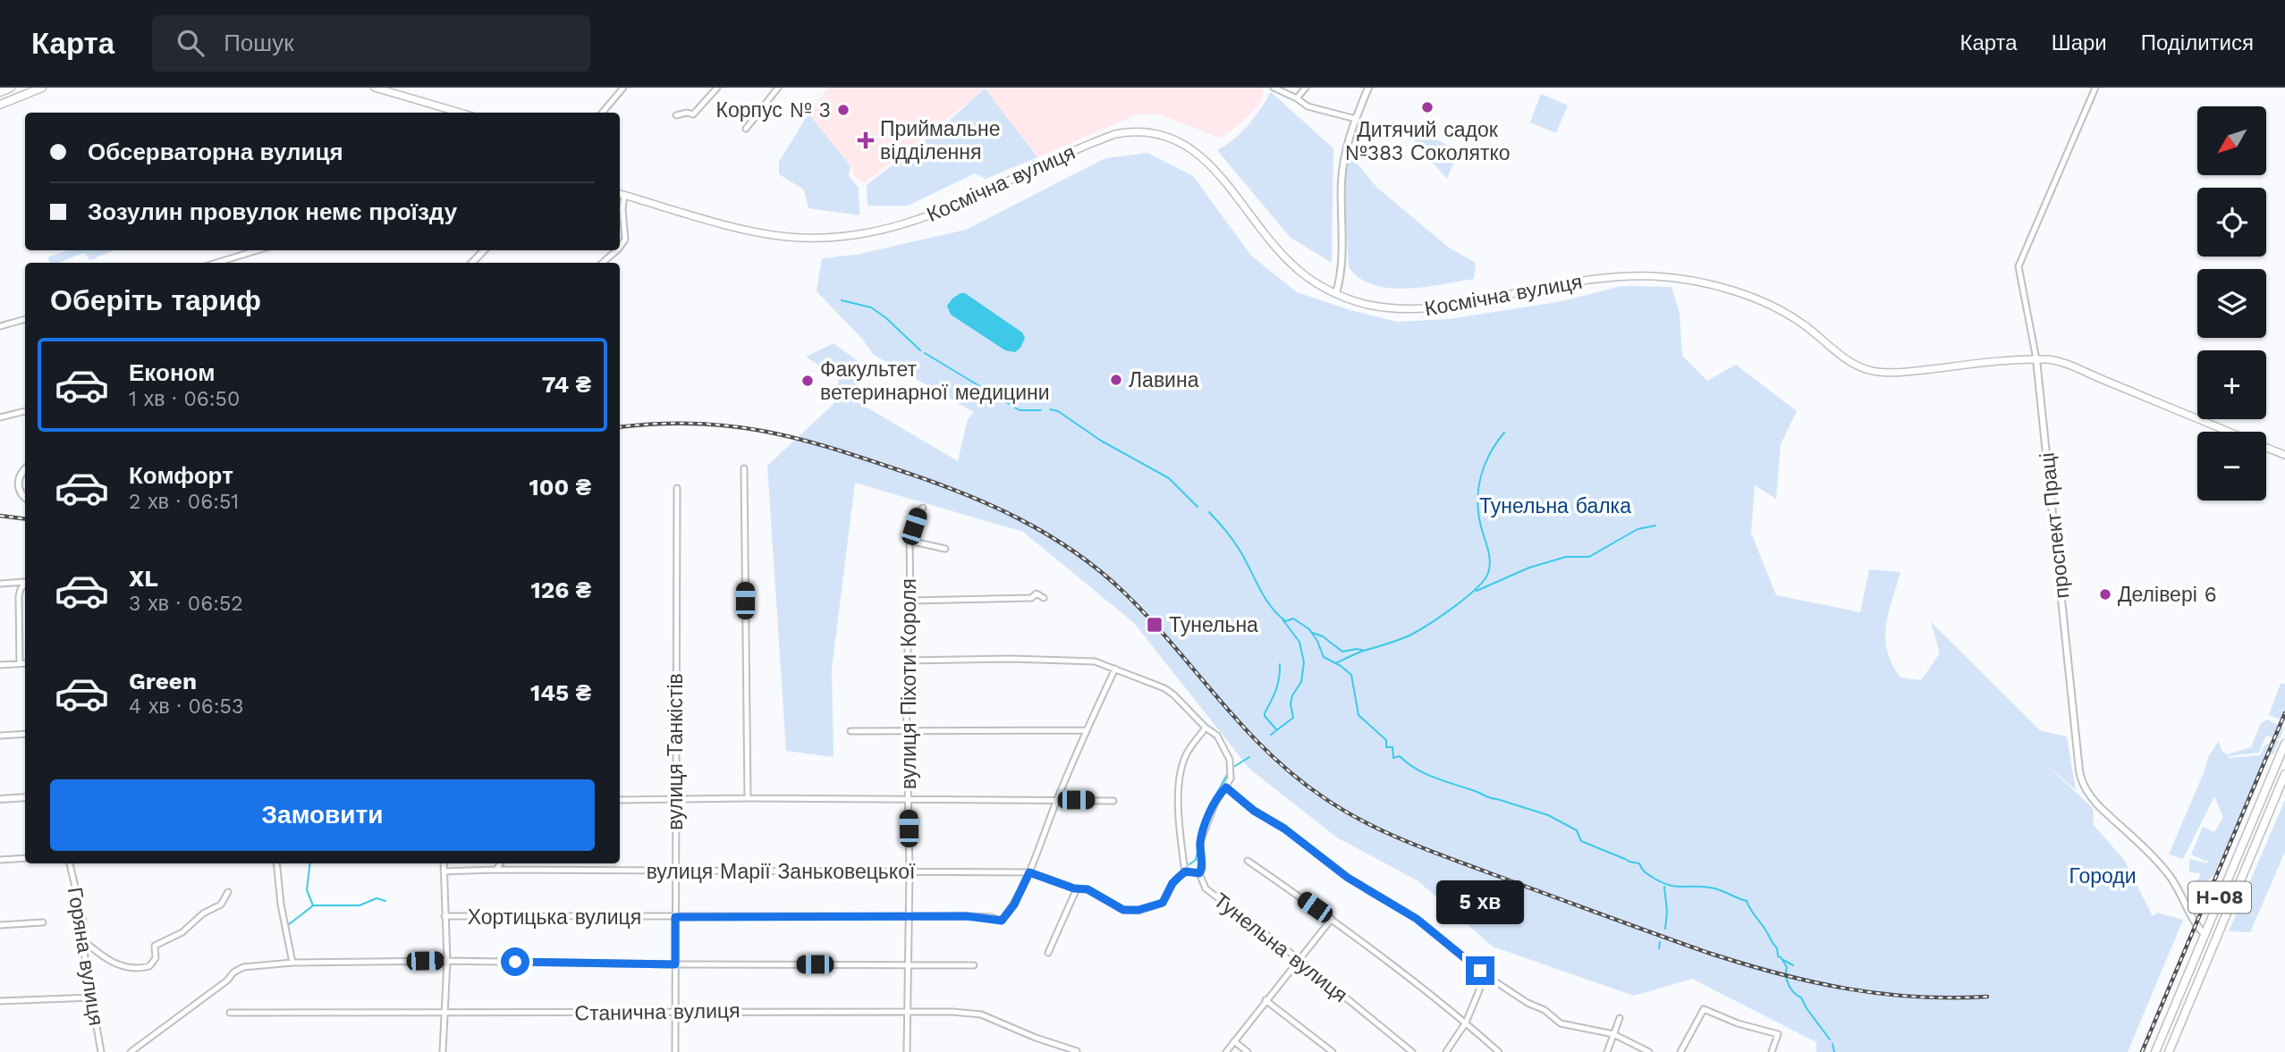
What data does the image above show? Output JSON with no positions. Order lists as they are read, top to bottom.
{
  "streets": {
    "main road": ["Космічна вулиця", "Н-08"],
    "street": [
      "проспект Праці",
      "вулиця Піхоти Короля",
      "вулиця Танкістів",
      "вулиця Марії Заньковецької",
      "Хортицька вулиця",
      "Тунельна вулиця",
      "Горяна вулиця",
      "Станична вулиця"
    ]
  },
  "crossings": [
    ["Космічна вулиця", "проспект Праці"],
    ["проспект Праці", "Н-08"],
    ["вулиця Піхоти Короля", "вулиця Марії Заньковецької"],
    ["вулиця Піхоти Короля", "Хортицька вулиця"],
    ["вулиця Піхоти Короля", "Станична вулиця"],
    ["вулиця Танкістів", "вулиця Марії Заньковецької"],
    ["вулиця Танкістів", "Хортицька вулиця"],
    ["вулиця Танкістів", "Станична вулиця"],
    ["вулиця Марії Заньковецької", "Хортицька вулиця"]
  ],
  "parks": ["Тунельна балка", "Городи"],
  "places": {
    "other": [
      "Дитячий садок №383 Соколятко",
      "Корпус № 3",
      "Лавина",
      "Факультет ветеринарної медицини",
      "Делівері 6"
    ],
    "health": ["Приймальне відділення"],
    "transit": ["Тунельна"]
  },
  "north": "bottom left",
  "page": {
    "header": "Карта",
    "search": "Пошук",
    "nav": ["Карта", "Шари", "Поділитися"],
    "map_buttons": ["+", "−"],
    "banner": ["Обсерваторна вулиця", "Зозулин провулок немє проїзду"],
    "heading": "Оберіть тариф",
    "list": [
      {
        "name": "Економ",
        "note": "1 хв · 06:50",
        "value": "74 ₴"
      },
      {
        "name": "Комфорт",
        "note": "2 хв · 06:51",
        "value": "100 ₴"
      },
      {
        "name": "XL",
        "note": "3 хв · 06:52",
        "value": "126 ₴"
      },
      {
        "name": "Green",
        "note": "4 хв · 06:53",
        "value": "145 ₴"
      }
    ],
    "buttons": "Замовити",
    "bubble": "5 хв"
  }
}
